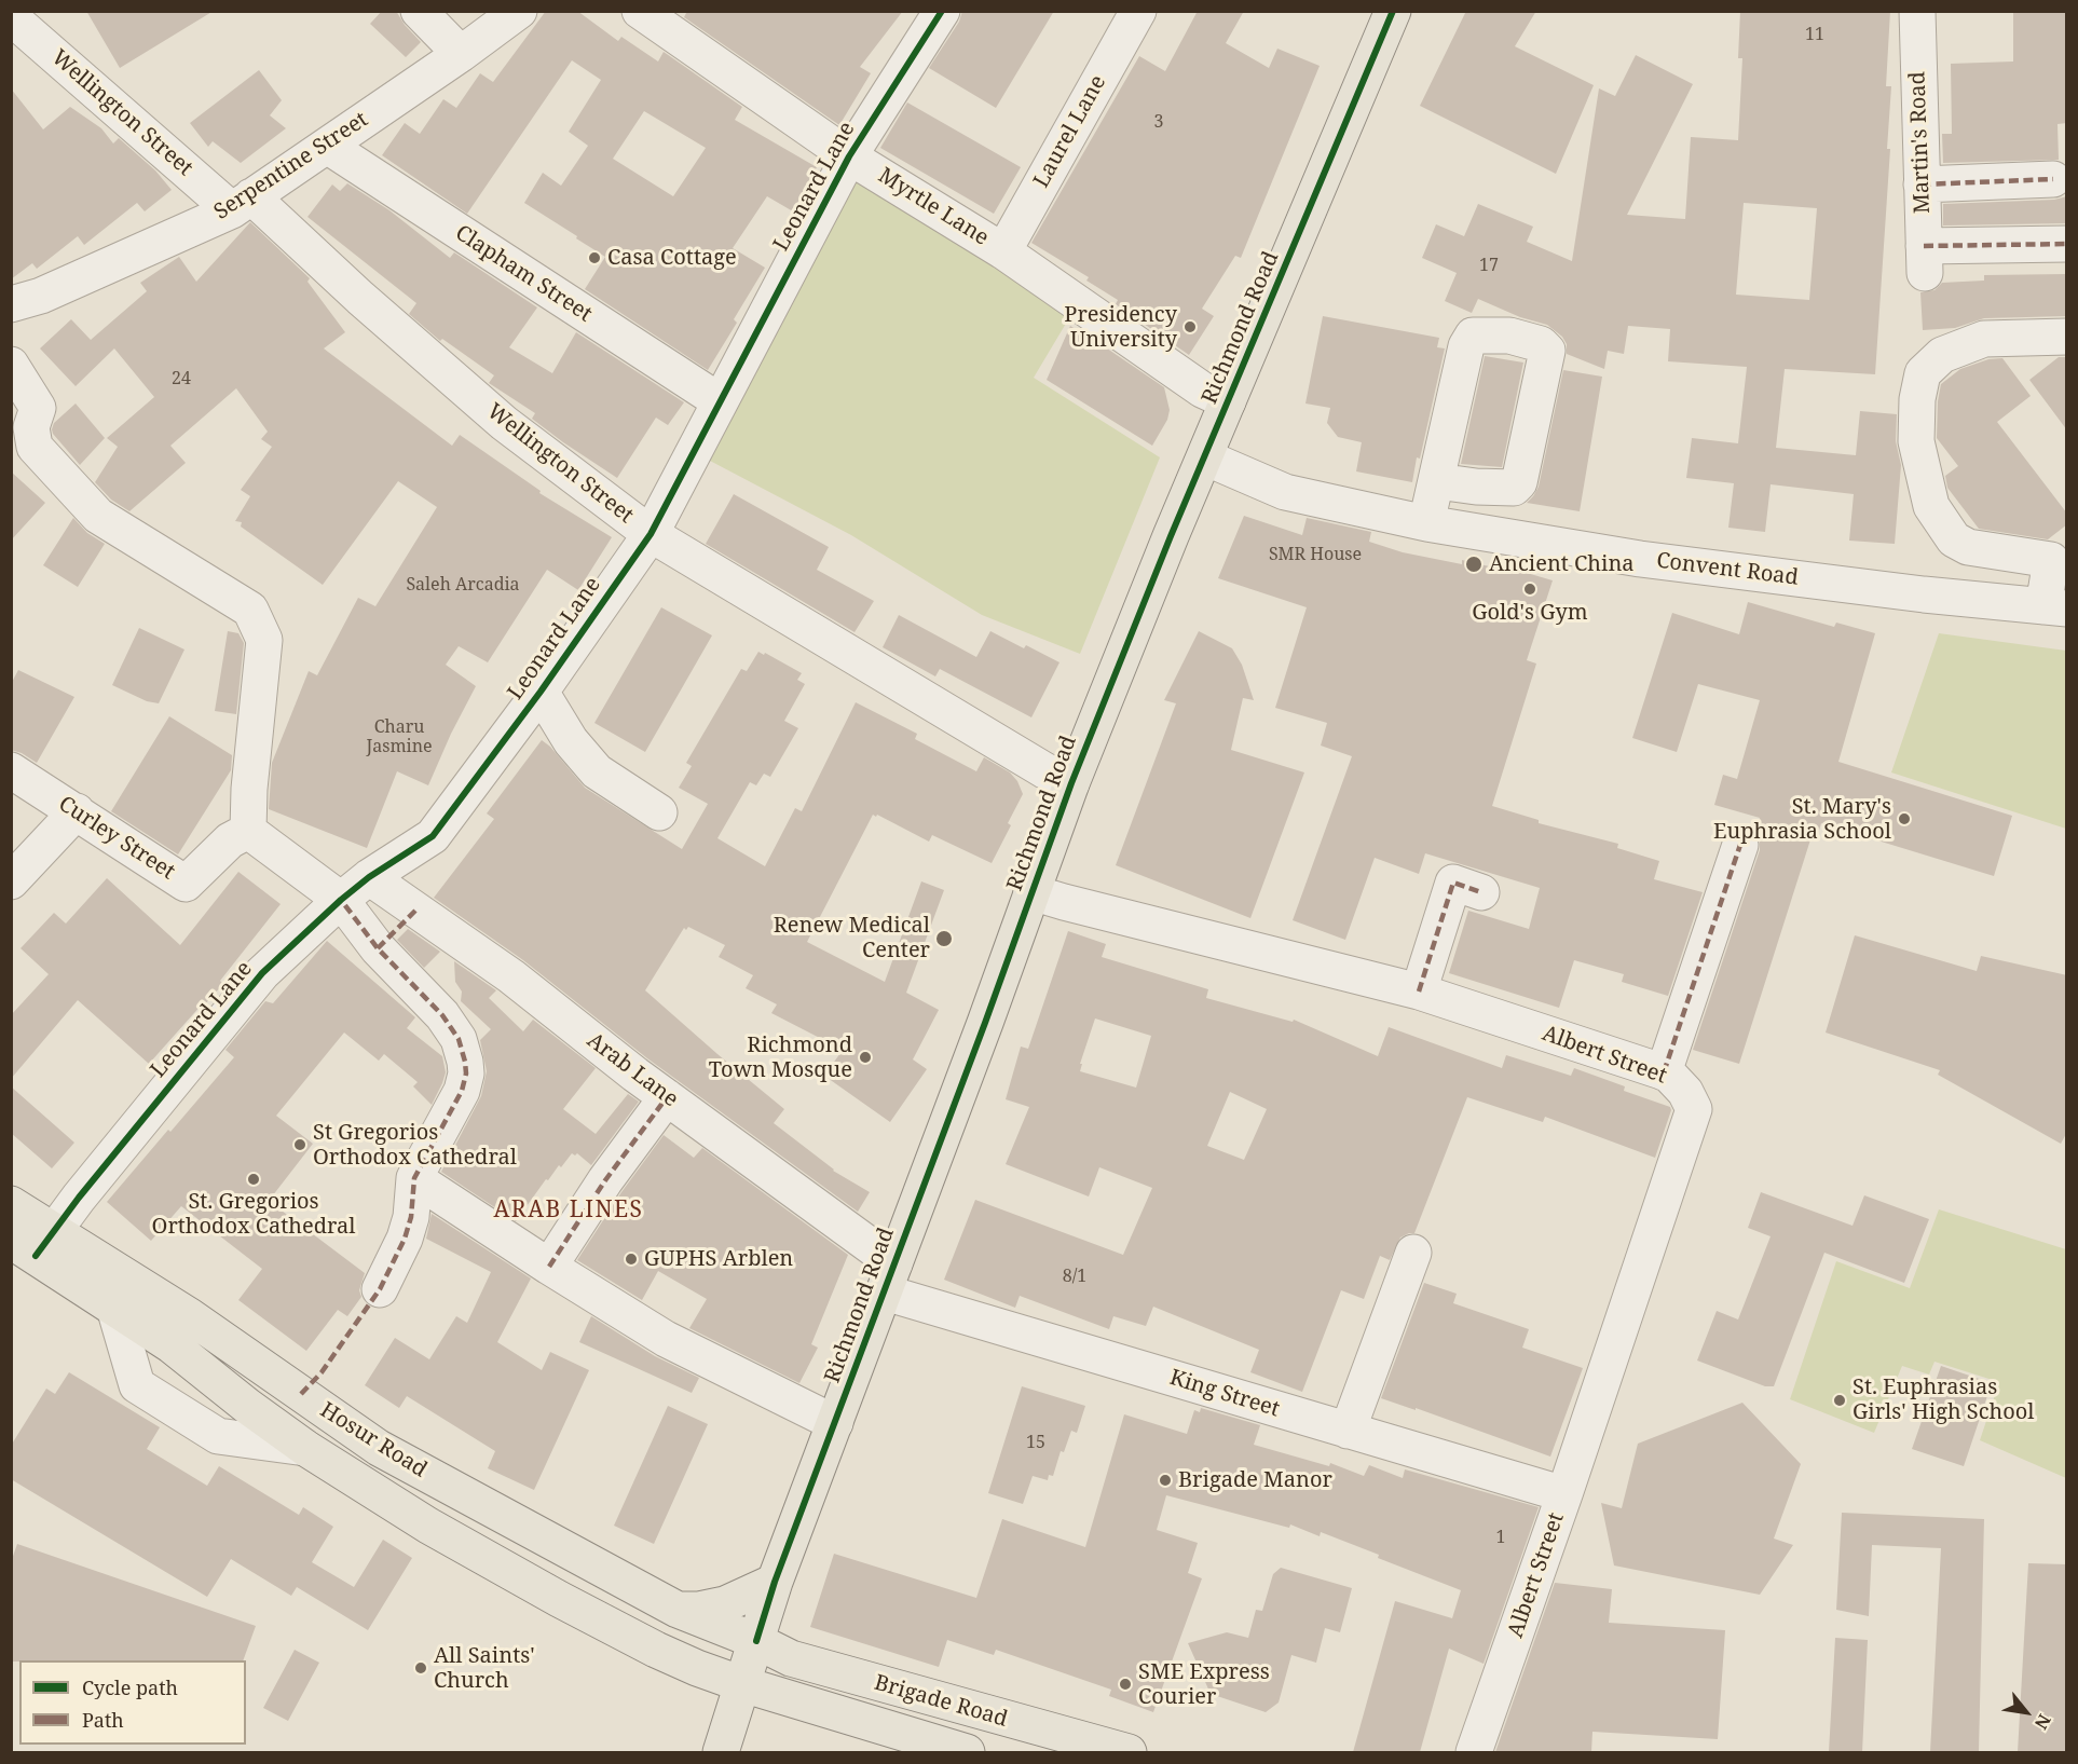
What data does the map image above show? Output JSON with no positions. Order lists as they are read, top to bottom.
{
  "streets": {
    "main road": ["Richmond Road", "Hosur Road", "Brigade Road"],
    "street": [
      "Wellington Street",
      "Laurel Lane",
      "Martin's Road",
      "Serpentine Street",
      "Leonard Lane",
      "Myrtle Lane",
      "Clapham Street",
      "Convent Road",
      "Curley Street",
      "Albert Street",
      "Arab Lane",
      "King Street"
    ]
  },
  "crossings": [
    ["Wellington Street", "Serpentine Street"],
    ["Wellington Street", "Leonard Lane"],
    ["Wellington Street", "Richmond Road"],
    ["Laurel Lane", "Myrtle Lane"],
    ["Serpentine Street", "Clapham Street"],
    ["Leonard Lane", "Myrtle Lane"],
    ["Leonard Lane", "Clapham Street"],
    ["Leonard Lane", "Arab Lane"],
    ["Leonard Lane", "Hosur Road"],
    ["Myrtle Lane", "Richmond Road"],
    ["Richmond Road", "Convent Road"],
    ["Richmond Road", "Albert Street"],
    ["Richmond Road", "Arab Lane"],
    ["Richmond Road", "King Street"],
    ["Richmond Road", "Hosur Road"],
    ["Richmond Road", "Brigade Road"],
    ["Albert Street", "King Street"],
    ["Arab Lane", "King Street"],
    ["Hosur Road", "Brigade Road"]
  ],
  "districts": ["ARAB LINES"],
  "places": [
    "Casa Cottage",
    "Presidency University",
    "Ancient China",
    "Gold's Gym",
    "St. Mary's Euphrasia School",
    "Renew Medical Center",
    "Richmond Town Mosque",
    "St Gregorios Orthodox Cathedral",
    "St. Gregorios Orthodox Cathedral",
    "GUPHS Arblen",
    "St. Euphrasias Girls' High School",
    "Brigade Manor",
    "All Saints' Church",
    "SME Express Courier"
  ],
  "house_numbers": [
    "11",
    "3",
    "17",
    "24",
    "SMR House",
    "Saleh Arcadia",
    "Charu Jasmine",
    "8/1",
    "15",
    "1"
  ],
  "legend": ["Cycle path", "Path"],
  "north": "bottom right"
}
